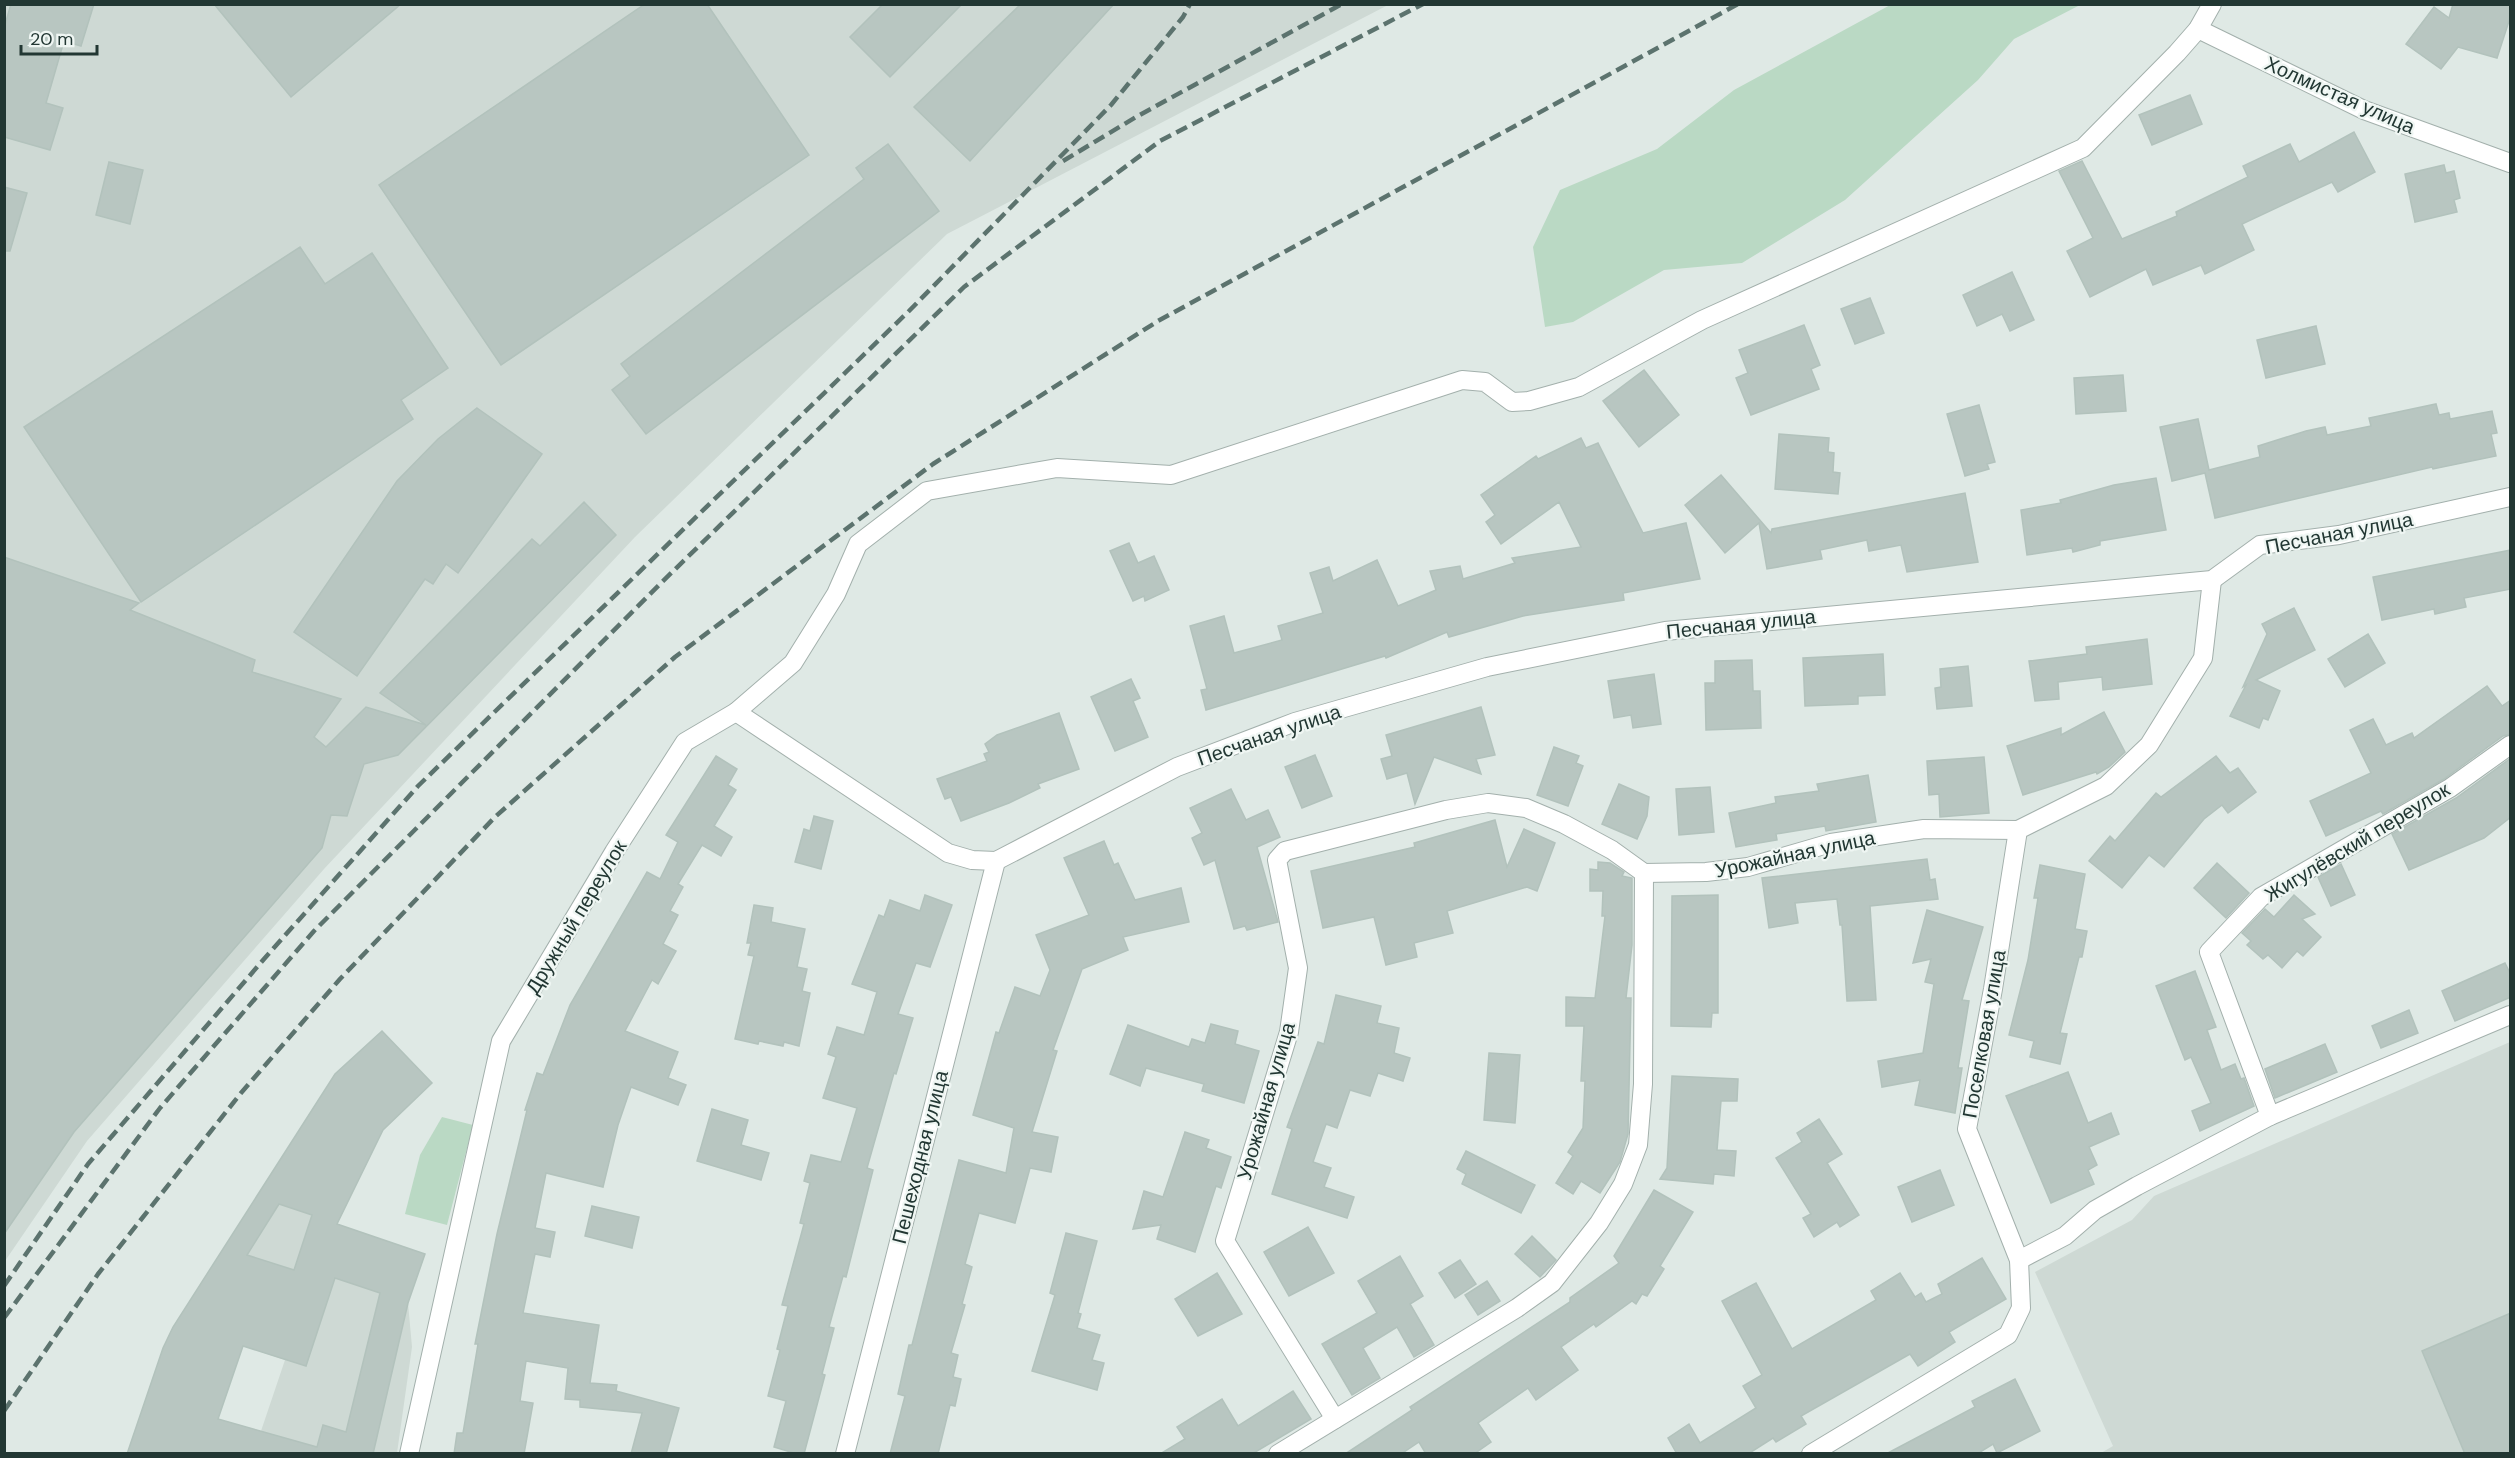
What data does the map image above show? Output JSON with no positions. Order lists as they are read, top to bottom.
{
  "streets": {
    "street": [
      "Холмистая улица",
      "Песчаная улица",
      "Жигулёвский переулок",
      "Урожайная улица",
      "Дружный переулок",
      "Поселковая улица",
      "Пешеходная улица"
    ]
  },
  "crossings": [
    ["Холмистая улица", "Дружный переулок"],
    ["Песчаная улица", "Пешеходная улица"],
    ["Урожайная улица", "Поселковая улица"]
  ],
  "scale_bar": "20 m"
}
